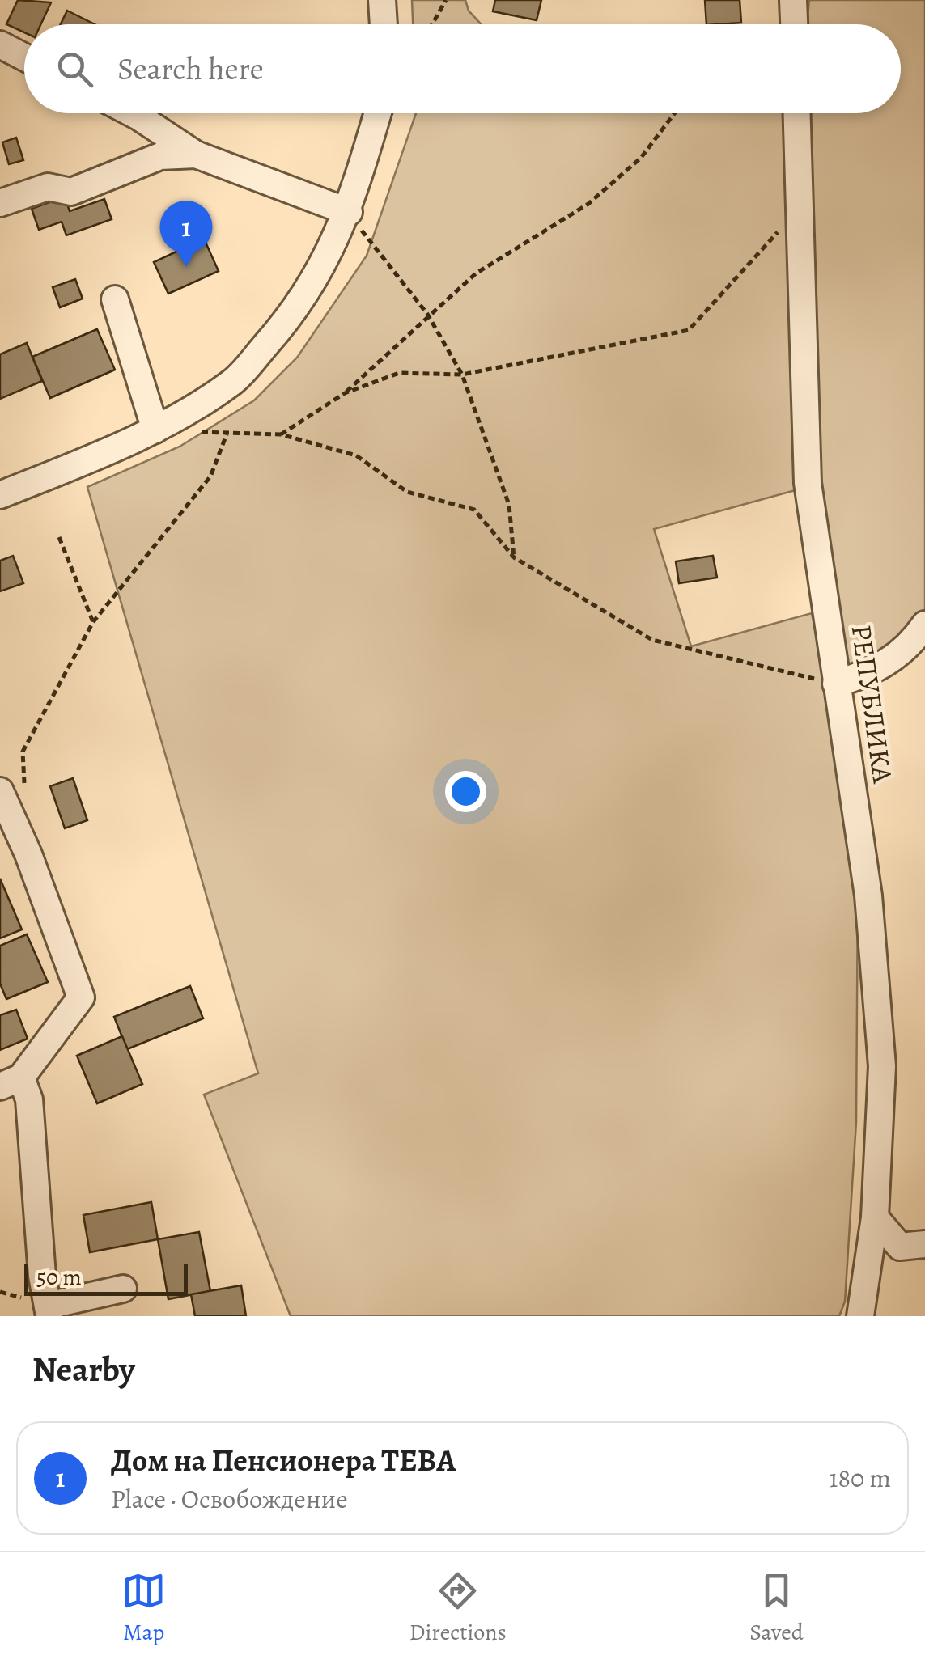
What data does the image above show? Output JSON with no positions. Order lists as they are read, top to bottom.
{
  "streets": {
    "street": ["РЕПУБЛИКА"]
  },
  "scale_bar": "50 m",
  "page": {
    "search": "Search here",
    "pins": "1",
    "scale": "50 m",
    "heading": "Nearby",
    "list": [
      {
        "mark": "1",
        "name": "Дом на Пенсионера ТЕВА",
        "note": "Place · Освобождение",
        "value": "180 m"
      }
    ],
    "nav": ["Map", "Directions", "Saved"]
  }
}
